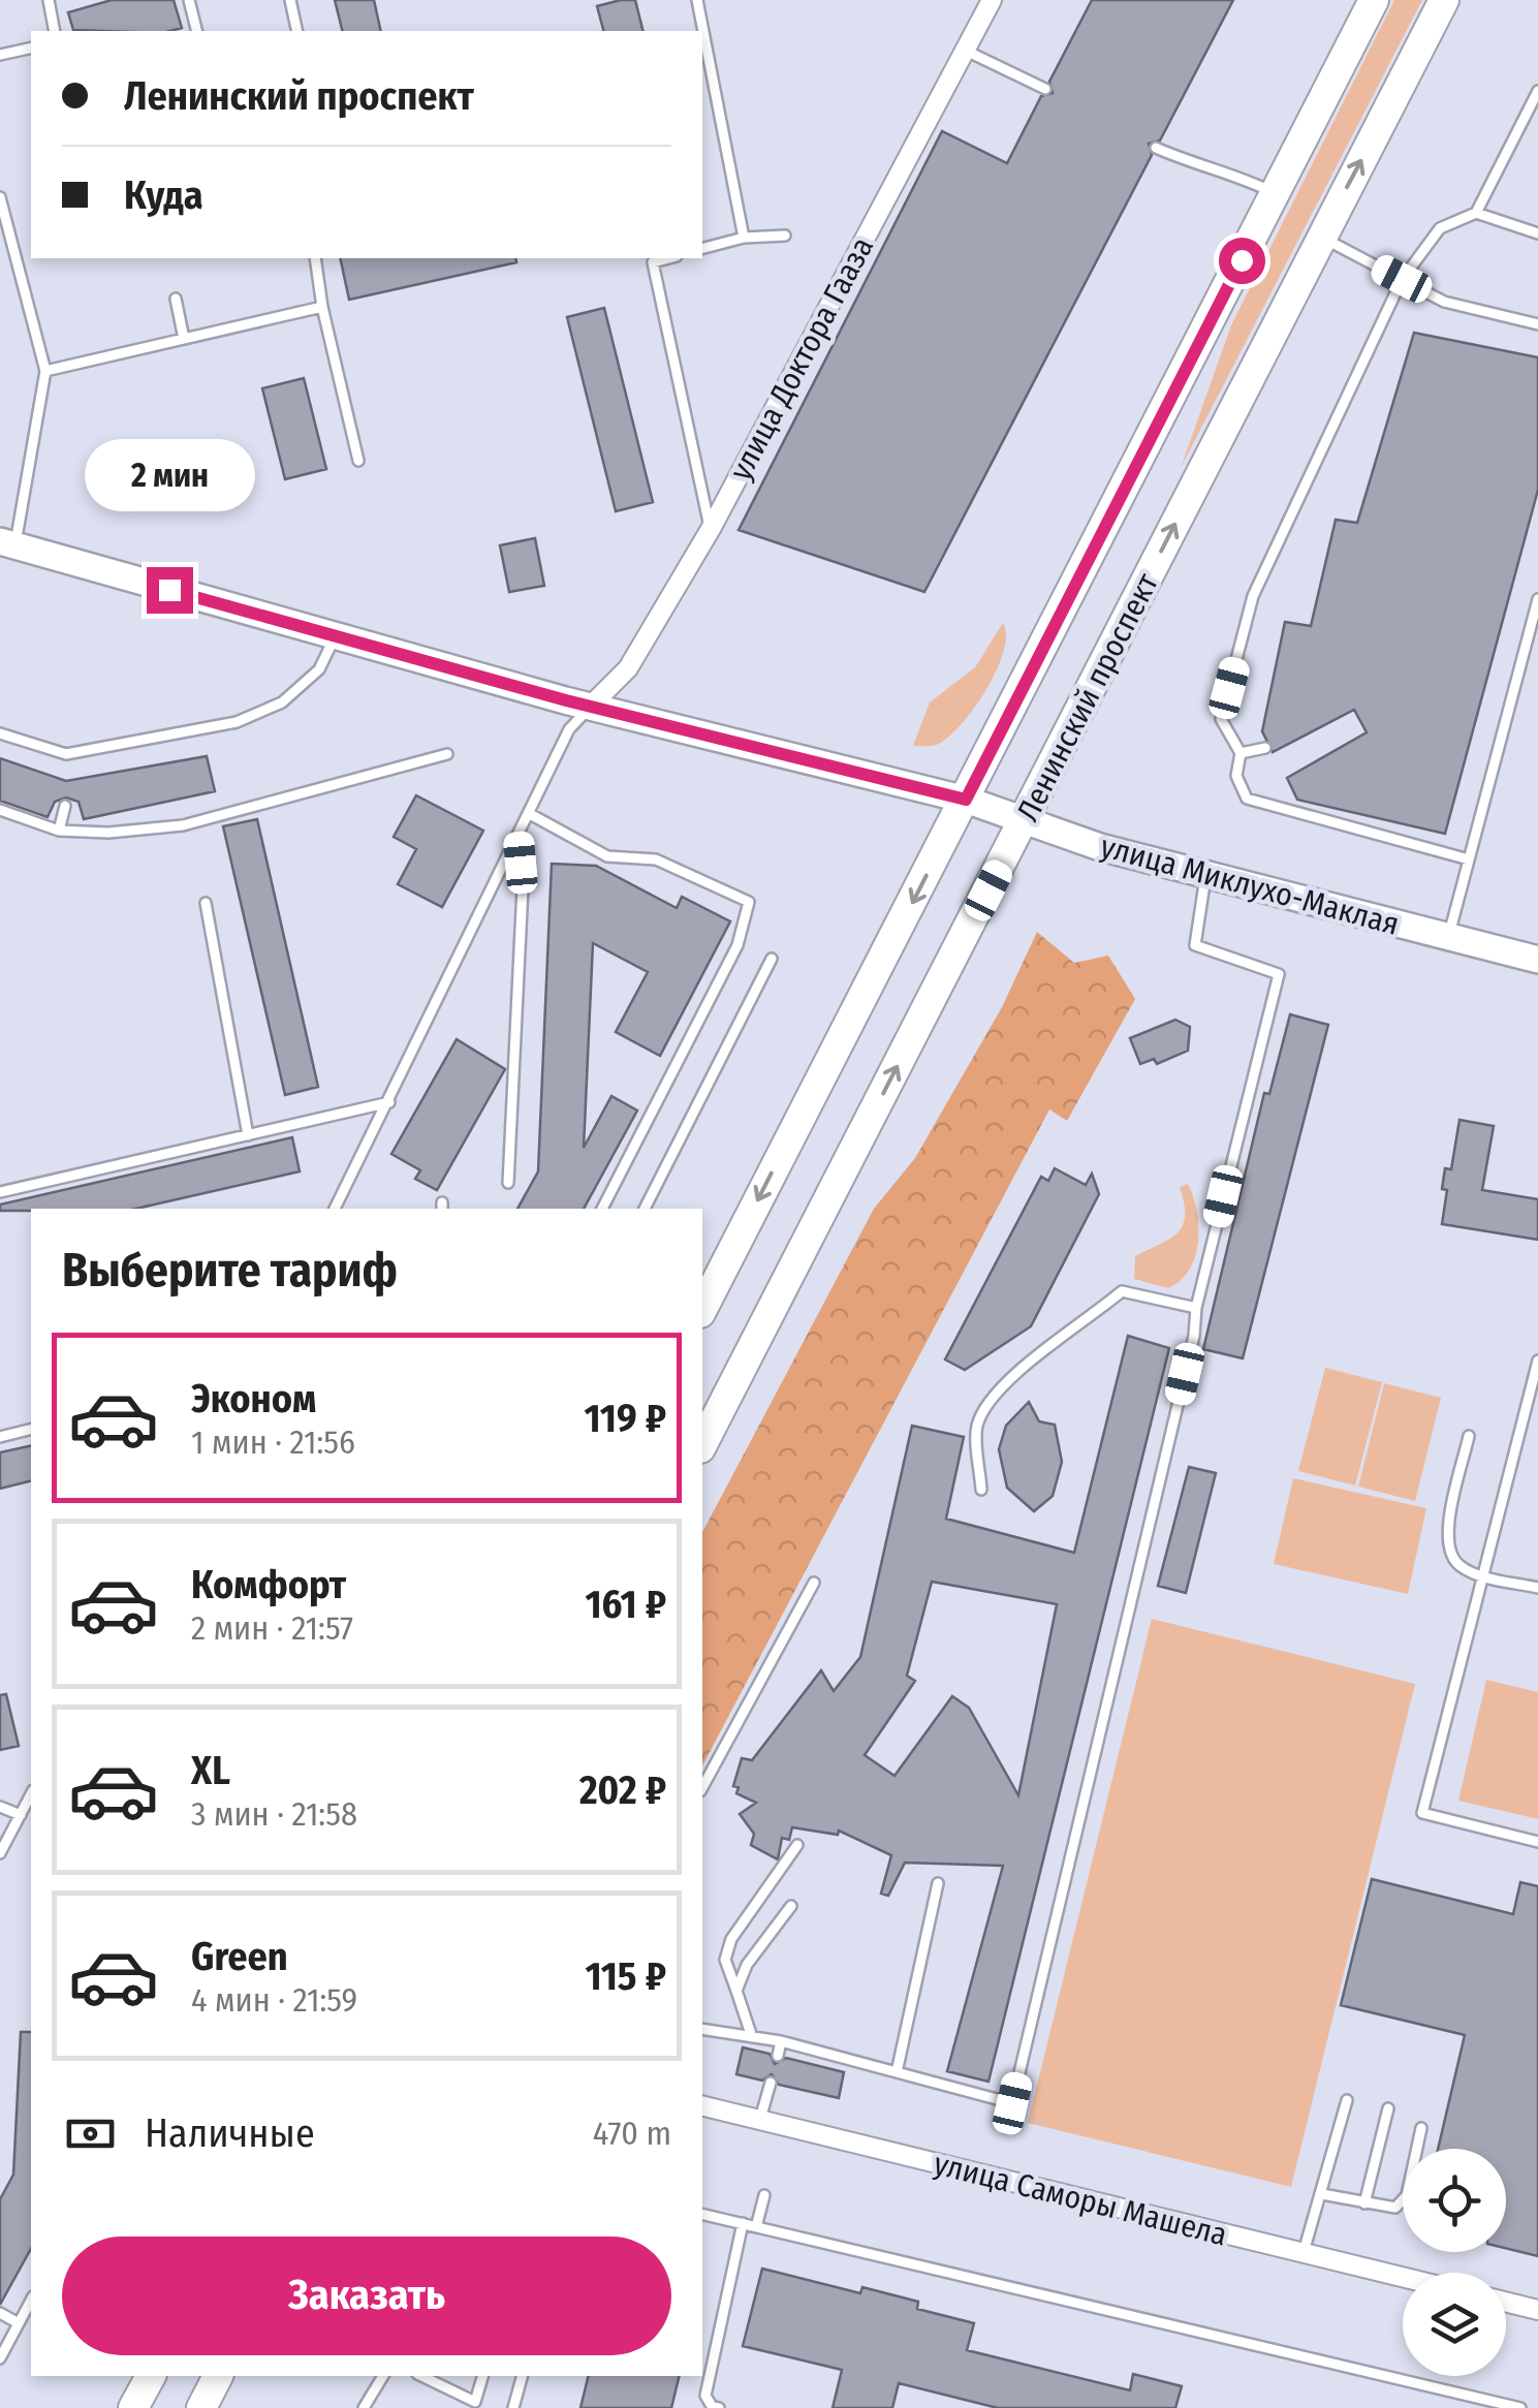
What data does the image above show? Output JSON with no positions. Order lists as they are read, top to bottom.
{
  "streets": {
    "main road": ["Ленинский проспект", "улица Миклухо-Маклая"],
    "street": ["улица Доктора Гааза", "улица Саморы Машела"]
  },
  "crossings": [
    ["улица Доктора Гааза", "улица Миклухо-Маклая"],
    ["Ленинский проспект", "улица Миклухо-Маклая"]
  ],
  "page": {
    "banner": ["Ленинский проспект", "Куда"],
    "bubble": "2 мин",
    "heading": "Выберите тариф",
    "list": [
      {
        "name": "Эконом",
        "note": "1 мин · 21:56",
        "value": "119 ₽"
      },
      {
        "name": "Комфорт",
        "note": "2 мин · 21:57",
        "value": "161 ₽"
      },
      {
        "name": "XL",
        "note": "3 мин · 21:58",
        "value": "202 ₽"
      },
      {
        "name": "Green",
        "note": "4 мин · 21:59",
        "value": "115 ₽"
      }
    ],
    "pay": ["Наличные", "470 m"],
    "buttons": "Заказать"
  }
}
